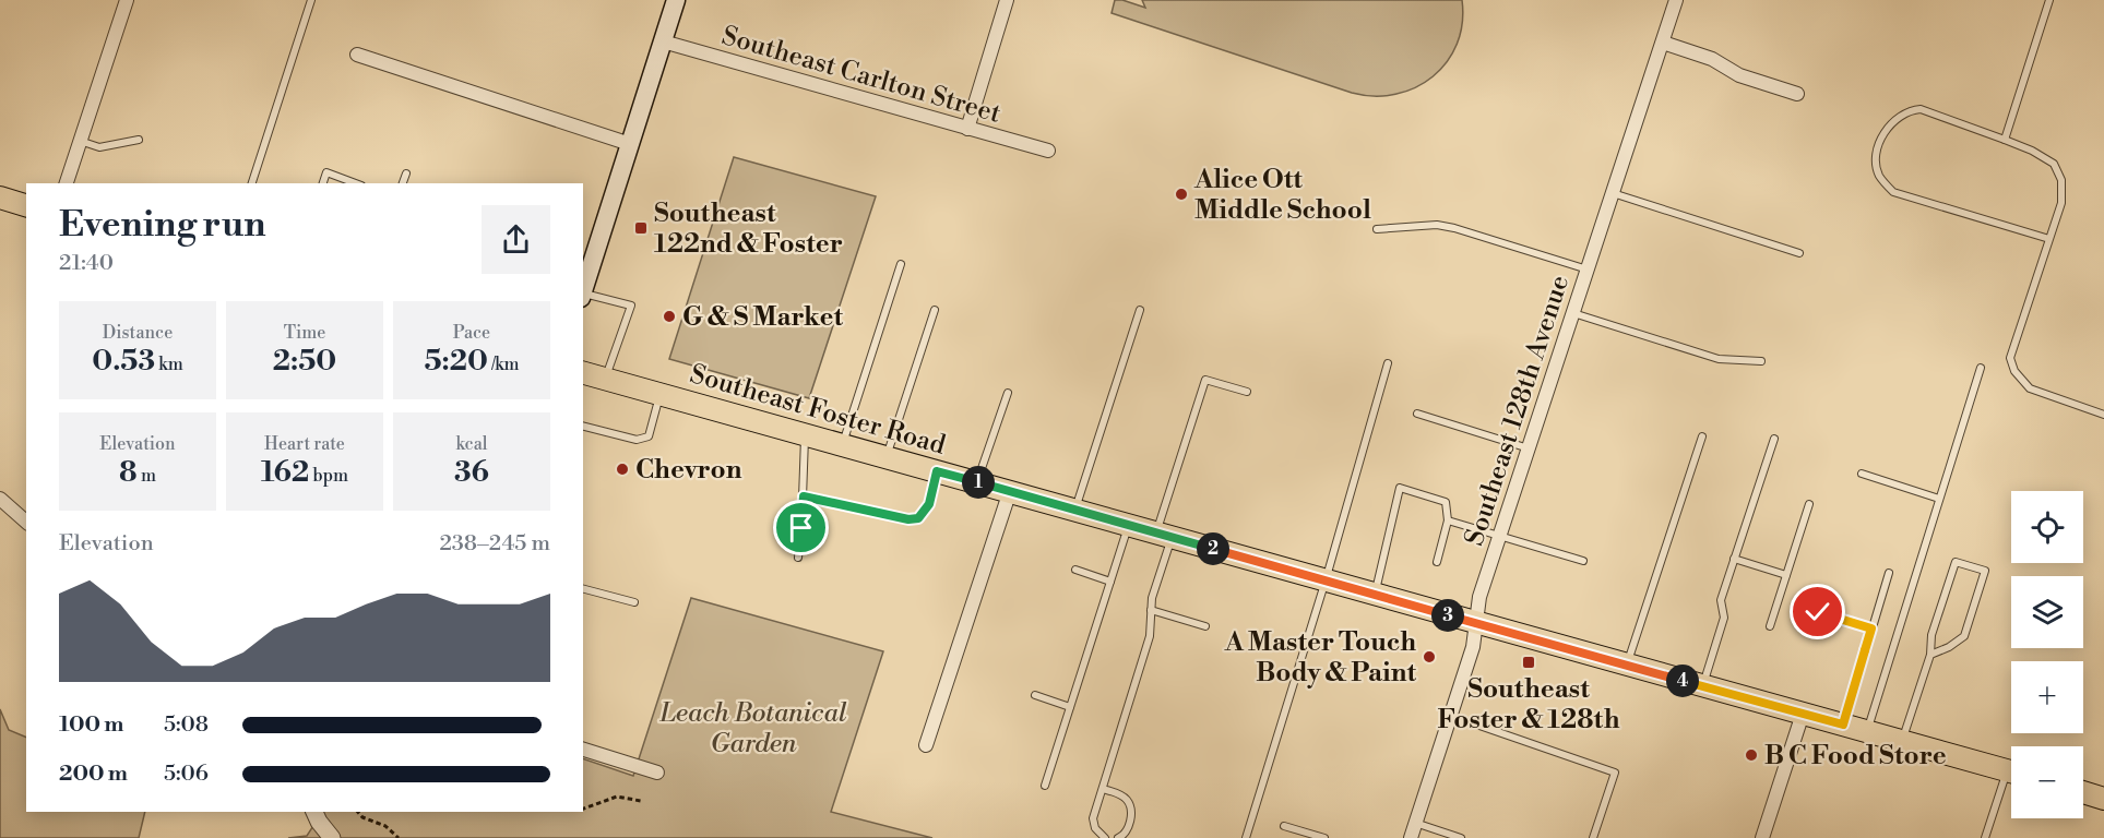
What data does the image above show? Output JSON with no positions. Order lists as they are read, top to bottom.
{
  "streets": {
    "main road": ["Southeast Foster Road"],
    "street": ["Southeast Carlton Street", "Southeast 128th Avenue"]
  },
  "crossings": [
    ["Southeast Foster Road", "Southeast 128th Avenue"]
  ],
  "parks": ["Leach Botanical Garden"],
  "places": {
    "other": [
      "Alice Ott Middle School",
      "G & S Market",
      "Chevron",
      "A Master Touch Body & Paint",
      "B C Food Store"
    ],
    "transit": ["Southeast 122nd & Foster", "Southeast Foster & 128th"]
  },
  "page": {
    "heading": ["Evening run", "21:40"],
    "stats": [
      ["Distance", "0.53 km"],
      ["Time", "2:50"],
      ["Pace", "5:20 /km"],
      ["Elevation", "8 m"],
      ["Heart rate", "162 bpm"],
      ["kcal", "36"]
    ],
    "pins": [
      "1",
      "2",
      "3",
      "4"
    ],
    "map_buttons": ["+", "−"],
    "chart": ["Elevation", "238–245 m"],
    "list": [
      {
        "name": "100 m",
        "note": "5:08"
      },
      {
        "name": "200 m",
        "note": "5:06"
      }
    ]
  }
}
